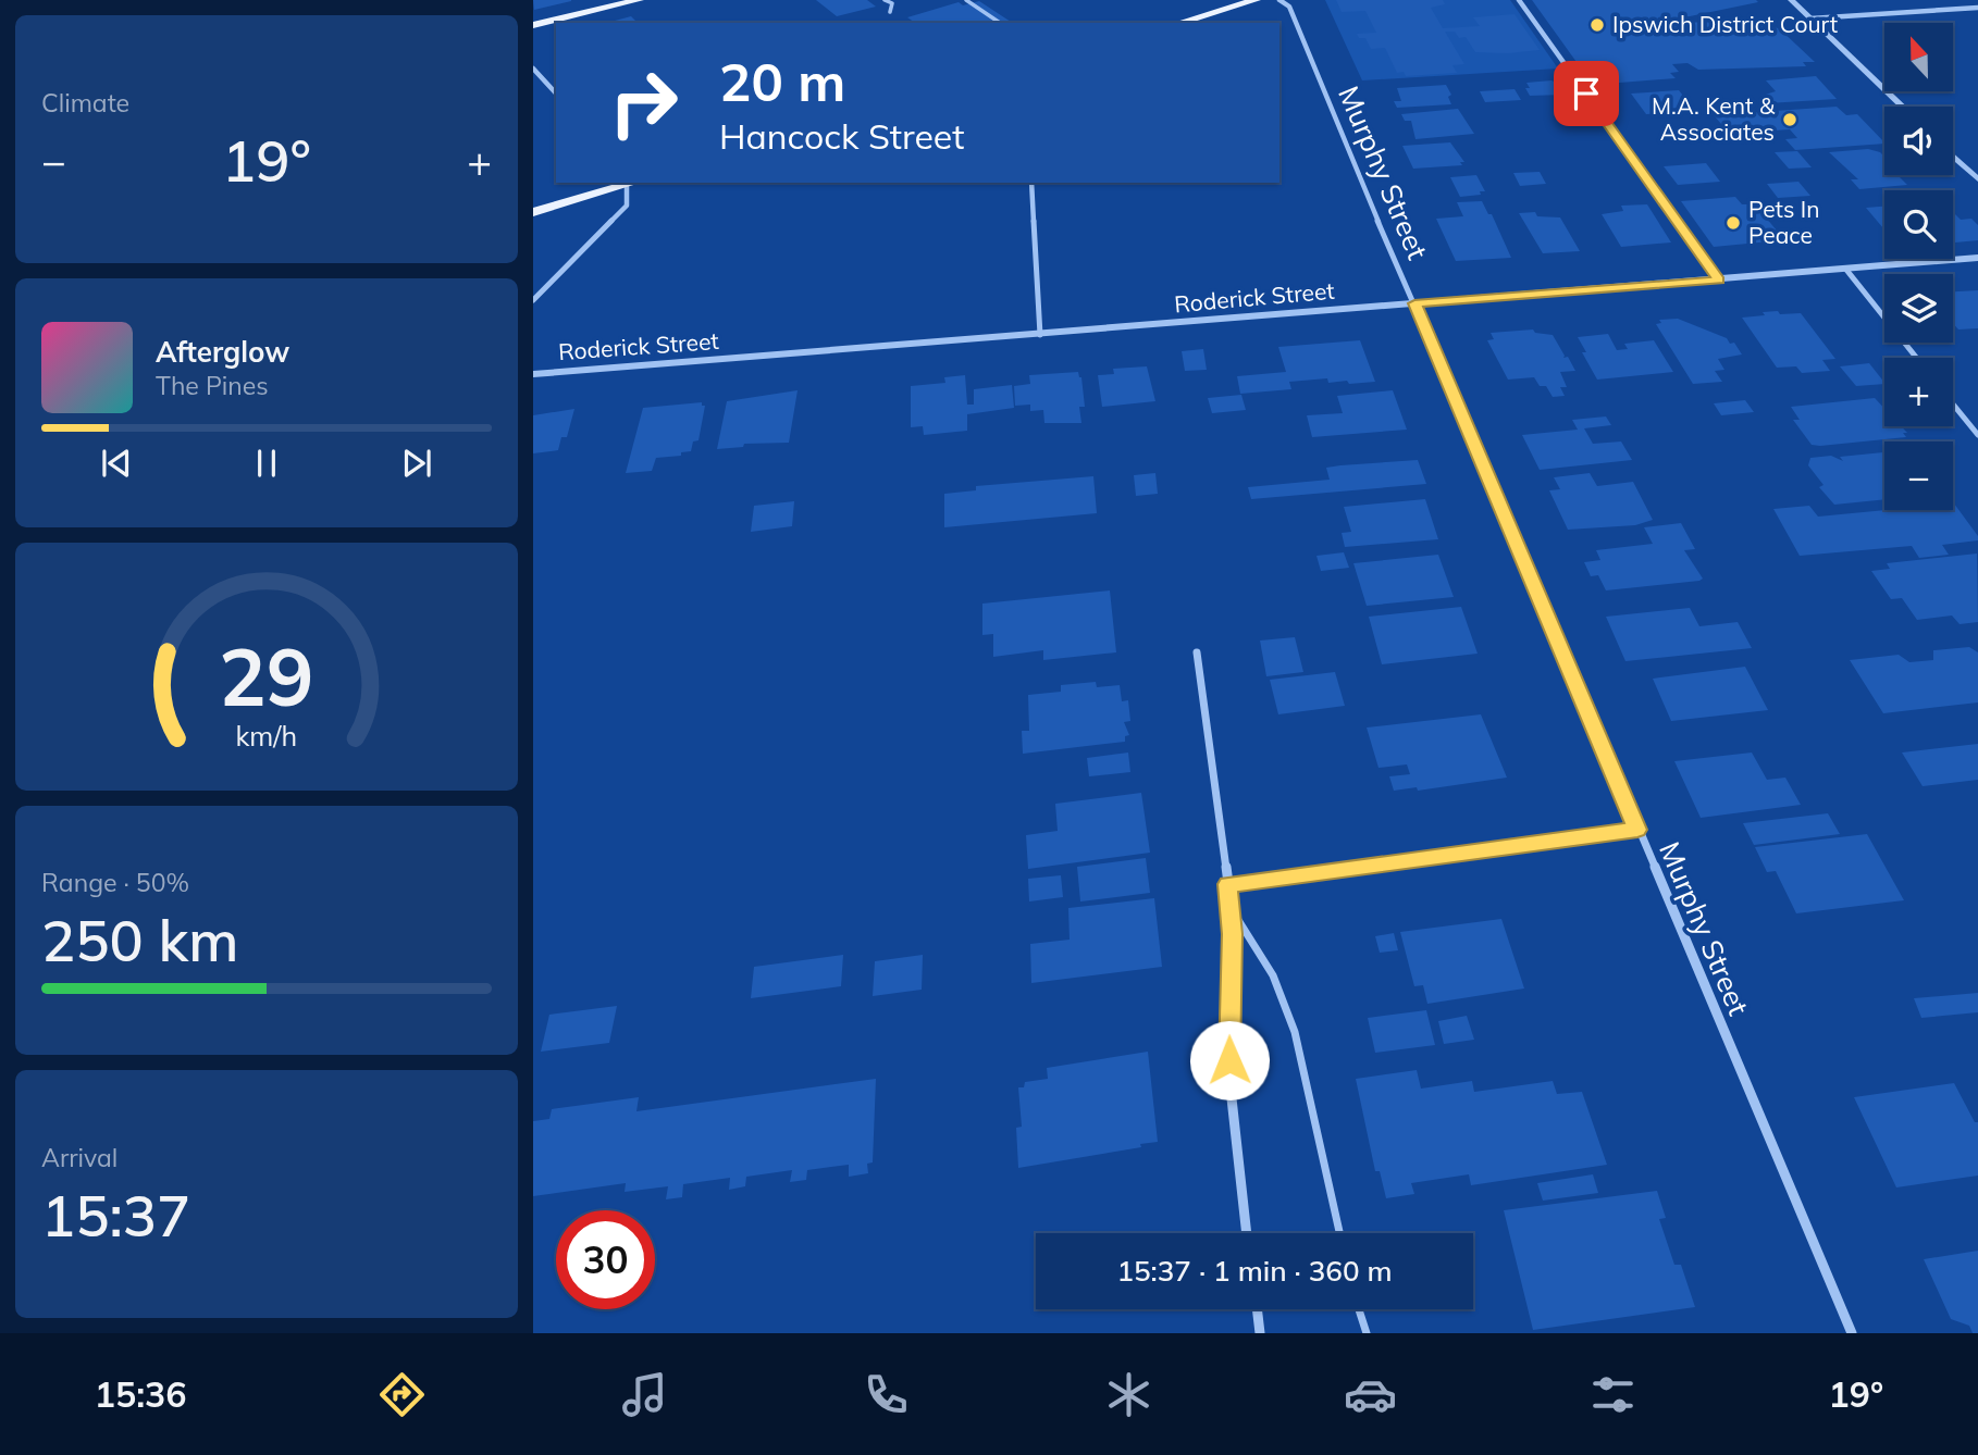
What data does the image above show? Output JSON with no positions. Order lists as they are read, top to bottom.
{
  "streets": {
    "street": ["Murphy Street", "Roderick Street"]
  },
  "crossings": [
    ["Murphy Street", "Roderick Street"]
  ],
  "places": ["Ipswich District Court", "M.A. Kent & Associates", "Pets In Peace"],
  "north": "top",
  "page": {
    "tile": [
      "Climate",
      ["Range · 50%", "250 km"],
      ["Arrival", "15:37"]
    ],
    "map_buttons": ["+", "−"],
    "turn": ["20 m", "Hancock Street"],
    "heat": ["−", "19°", "+"],
    "song": ["Afterglow", "The Pines"],
    "limit": "30",
    "trip": "15:37 · 1 min · 360 m",
    "tabs": ["15:36", "19°"],
    "gauge": ["29", "km/h"]
  }
}
